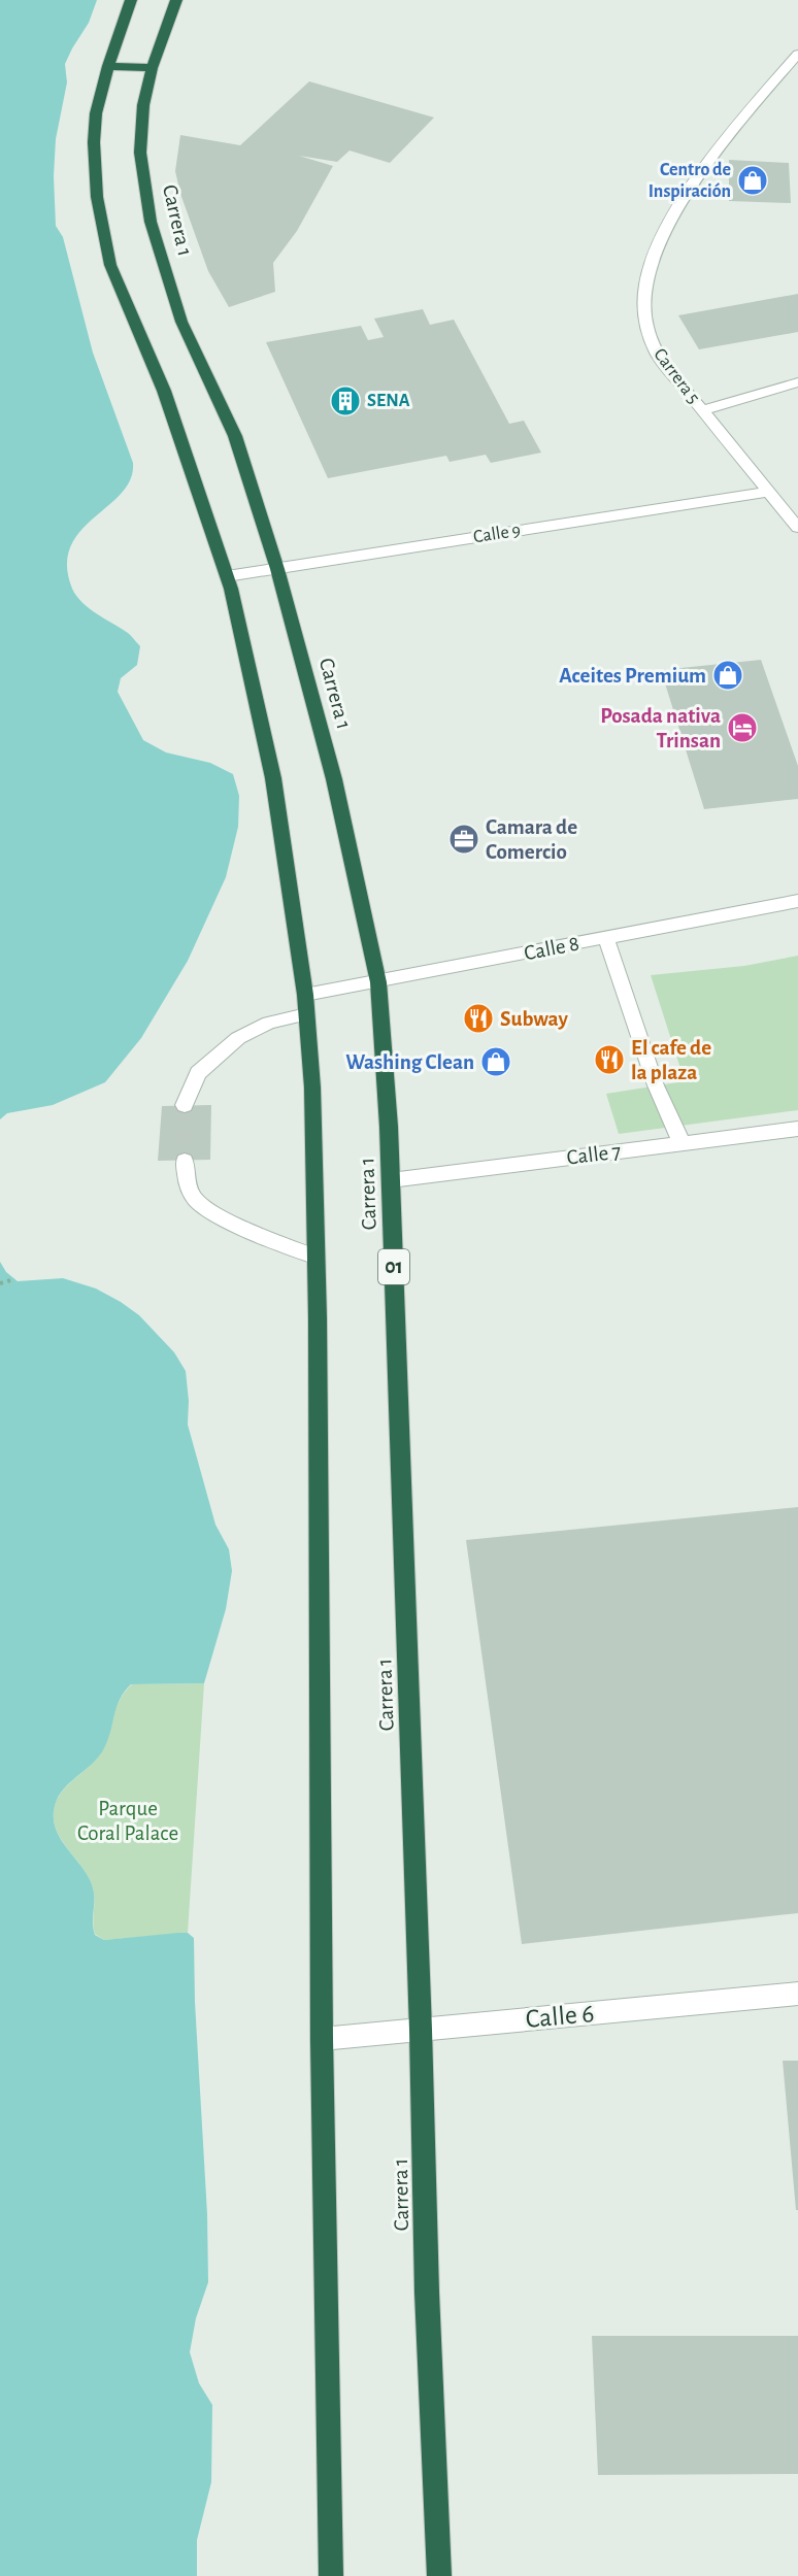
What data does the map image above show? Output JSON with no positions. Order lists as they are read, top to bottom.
{
  "streets": {
    "highway": ["Carrera 1", "01"],
    "street": [
      "Carrera 5",
      "Calle 9",
      "Calle 8",
      "Calle 7",
      "Calle 6"
    ]
  },
  "crossings": [
    ["Carrera 1", "Calle 9"],
    ["Carrera 1", "Calle 8"],
    ["Carrera 1", "Calle 7"],
    ["Carrera 1", "Calle 6"],
    ["Carrera 5", "Calle 9"]
  ],
  "parks": ["Parque Coral Palace"],
  "places": {
    "shop": ["Centro de Inspiración", "Aceites Premium", "Washing Clean"],
    "building": ["SENA"],
    "hotel": ["Posada nativa Trinsan"],
    "office": ["Camara de Comercio"],
    "restaurant": ["Subway", "El cafe de la plaza"]
  }
}
